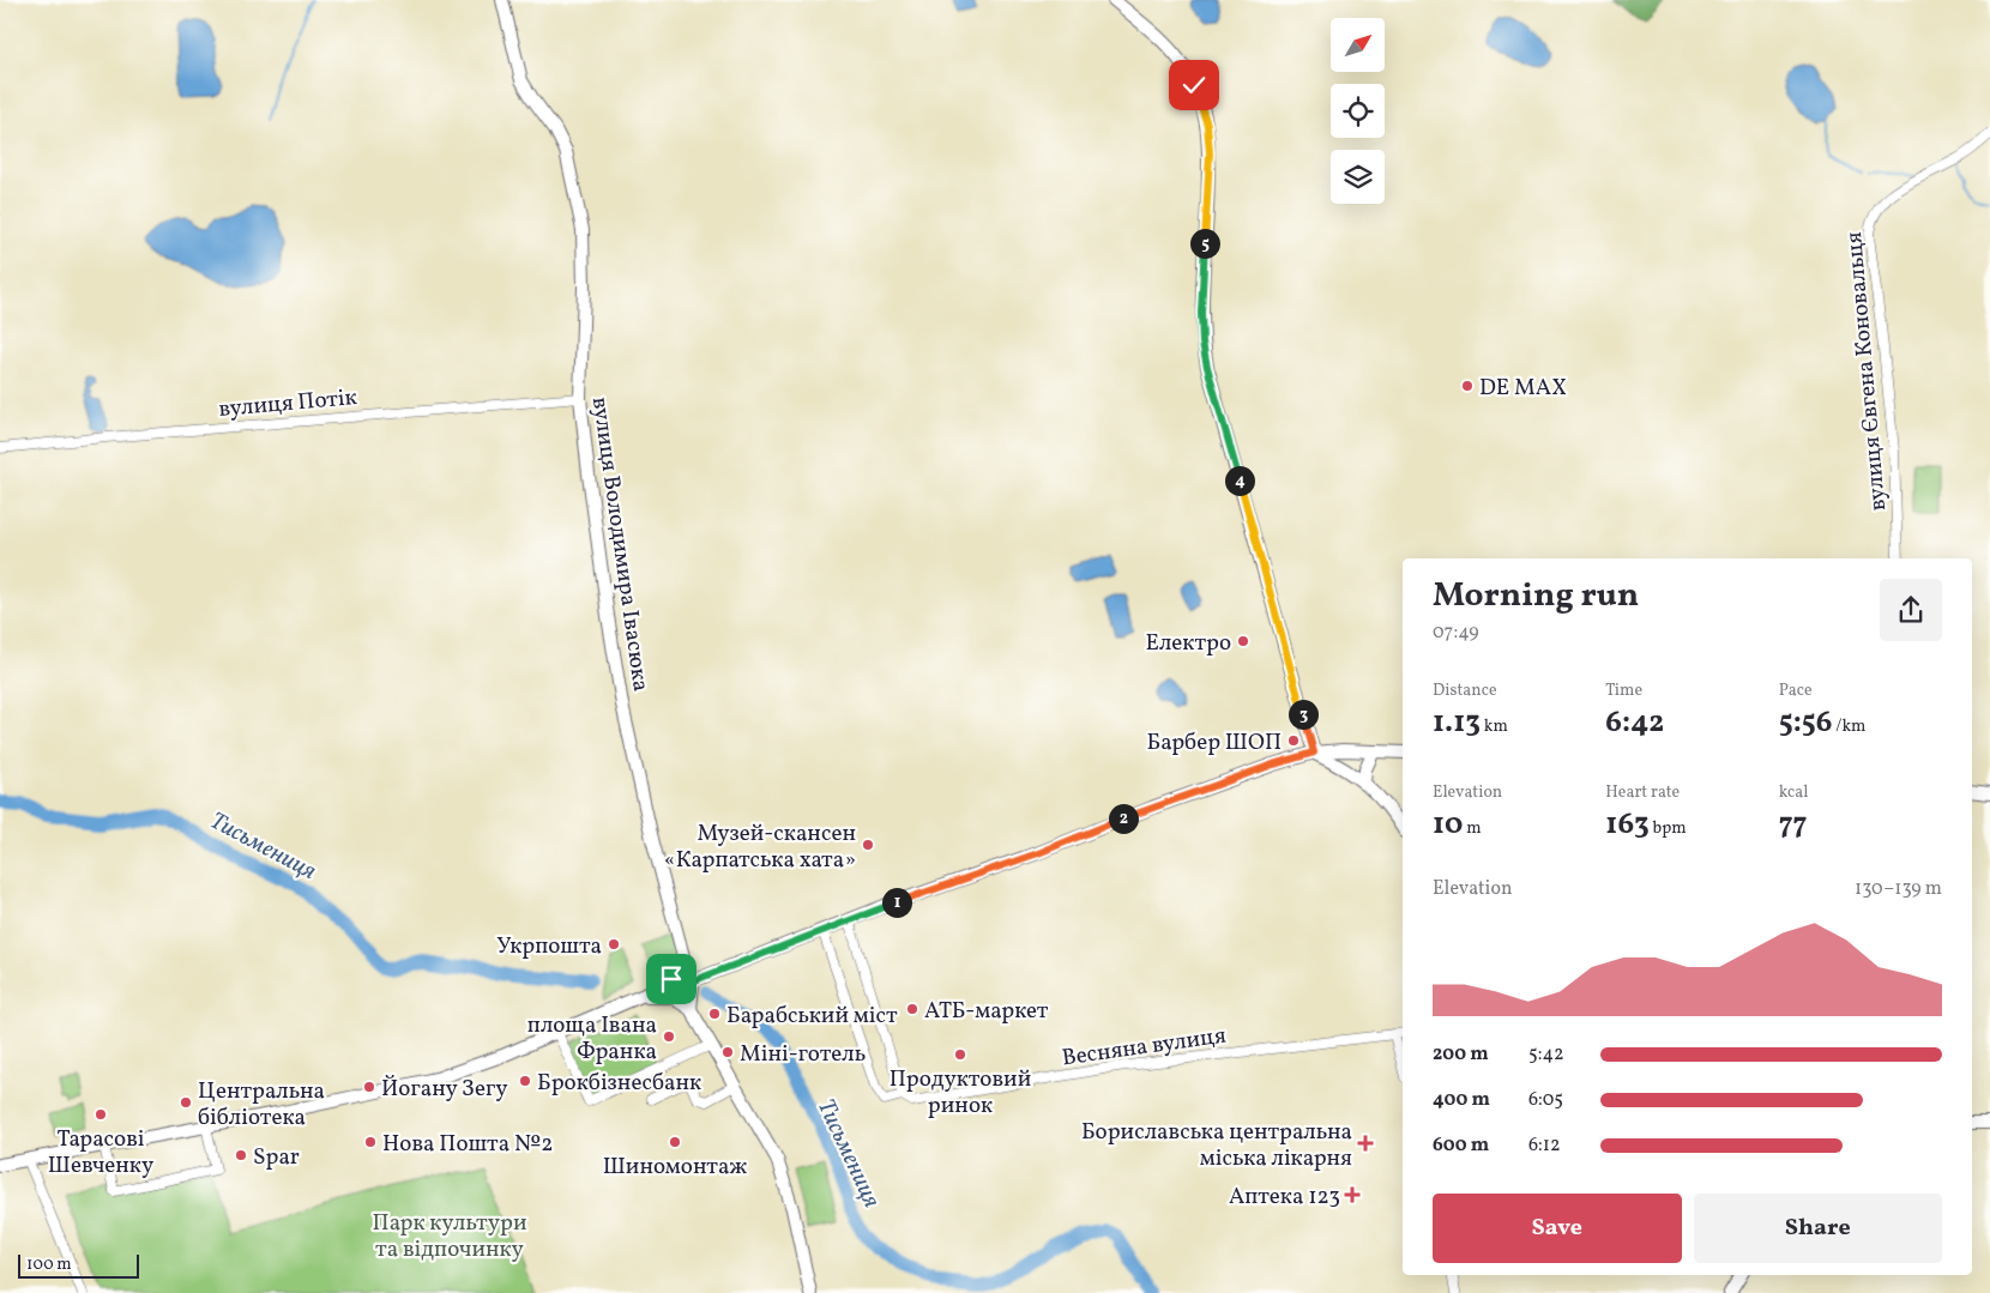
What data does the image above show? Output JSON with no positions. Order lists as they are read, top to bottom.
{
  "streets": {
    "main road": ["вулиця Володимира Івасюка"],
    "street": ["вулиця Євгена Коновальця", "вулиця Потік", "Весняна вулиця"]
  },
  "crossings": [
    ["вулиця Потік", "вулиця Володимира Івасюка"]
  ],
  "water": ["Тисьмениця"],
  "parks": ["Парк культури та відпочинку"],
  "places": {
    "other": [
      "DE MAX",
      "Електро",
      "Барбер ШОП",
      "Музей-скансен «Карпатська хата»",
      "Укрпошта",
      "АТБ-маркет",
      "Барабський міст",
      "площа Івана Франка",
      "Міні-готель",
      "Продуктовий ринок",
      "Брокбізнесбанк",
      "Йогану Зегу",
      "Центральна бібліотека",
      "Тарасові Шевченку",
      "Нова Пошта №2",
      "Шиномонтаж",
      "Spar"
    ],
    "health": ["Бориславська центральна міська лікарня", "Аптека 123"]
  },
  "scale_bar": "100 m",
  "north": "top right",
  "page": {
    "pins": [
      "5",
      "4",
      "3",
      "2",
      "1"
    ],
    "heading": ["Morning run", "07:49"],
    "stats": [
      ["Distance", "1.13 km"],
      ["Time", "6:42"],
      ["Pace", "5:56 /km"],
      ["Elevation", "10 m"],
      ["Heart rate", "163 bpm"],
      ["kcal", "77"]
    ],
    "chart": ["Elevation", "130–139 m"],
    "list": [
      {
        "name": "200 m",
        "note": "5:42"
      },
      {
        "name": "400 m",
        "note": "6:05"
      },
      {
        "name": "600 m",
        "note": "6:12"
      }
    ],
    "buttons": ["Save", "Share"],
    "scale": "100 m"
  }
}
